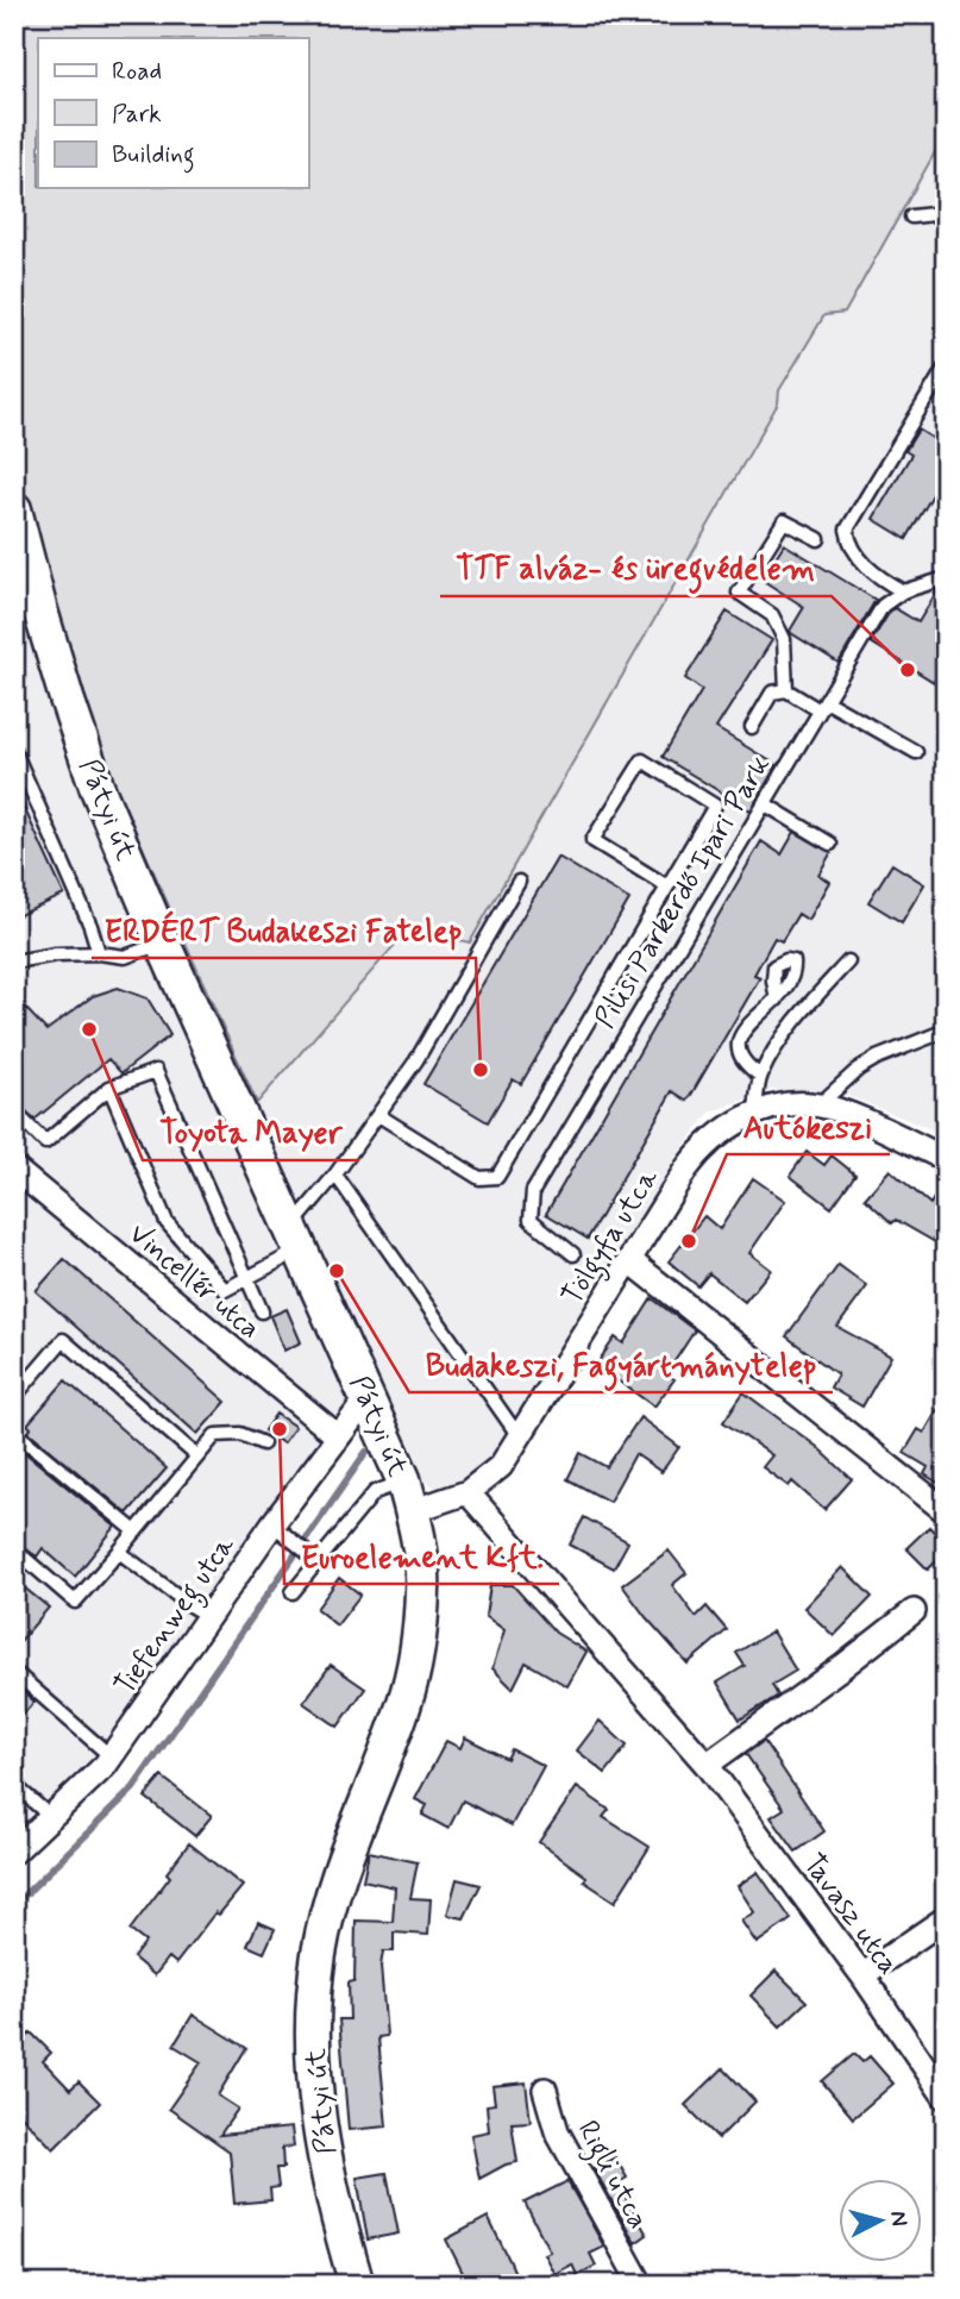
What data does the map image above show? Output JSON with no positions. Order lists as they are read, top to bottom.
{
  "streets": {
    "main road": ["Pátyi út"],
    "street": [
      "Tölgyfa utca",
      "Vincellér utca",
      "Tiefenweg utca",
      "Tavasz utca",
      "Rigli utca"
    ],
    "lane": ["Pilisi Parkerdő Ipari Park"]
  },
  "crossings": [
    ["Pátyi út", "Tölgyfa utca"],
    ["Pátyi út", "Tiefenweg utca"],
    ["Tölgyfa utca", "Tavasz utca"],
    ["Vincellér utca", "Tiefenweg utca"]
  ],
  "places": [
    "TTF alváz- és üregvédelem",
    "Toyota Mayer",
    "ERDÉRT Budakeszi Fatelep",
    "Autókeszi",
    "Budakeszi, Fagyártmánytelep",
    "Euroelement Kft."
  ],
  "legend": ["Road", "Park", "Building"],
  "north": "right"
}
